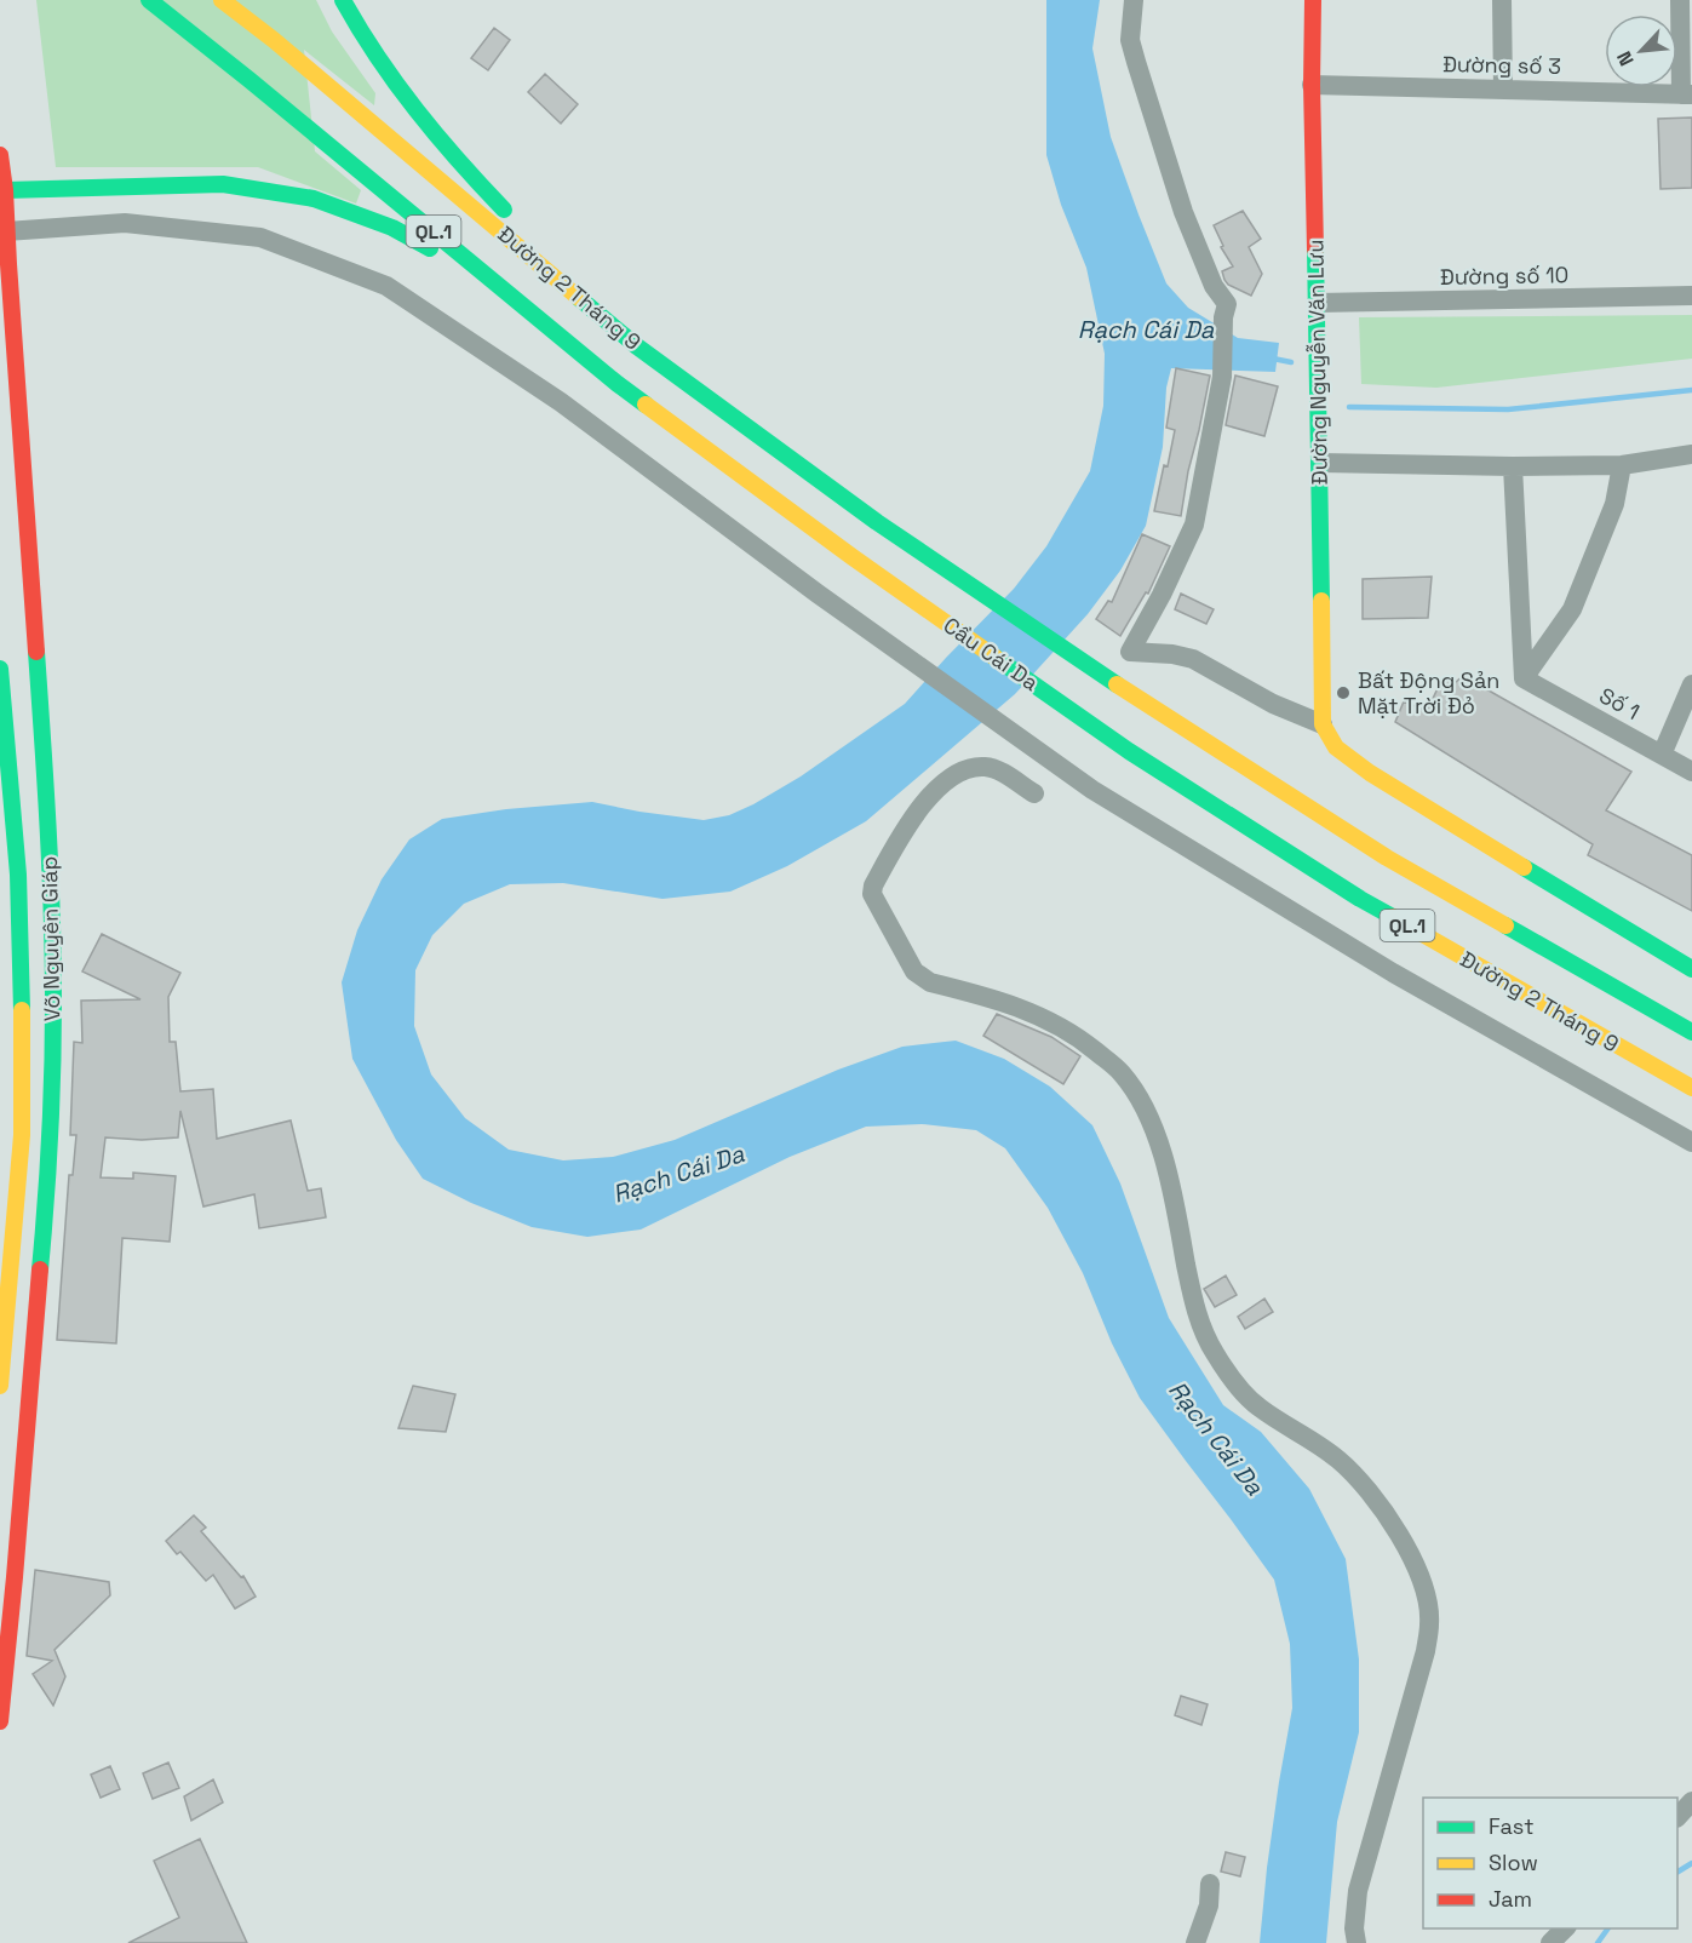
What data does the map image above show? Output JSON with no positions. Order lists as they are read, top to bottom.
{
  "streets": {
    "main road": [
      "QL.1",
      "Đường 2 Tháng 9",
      "Đường Nguyễn Văn Lưu",
      "Cầu Cái Da",
      "Võ Nguyên Giáp"
    ],
    "street": ["Đường số 3", "Đường số 10", "Số 1"]
  },
  "crossings": [
    ["Đường số 3", "Đường Nguyễn Văn Lưu"],
    ["Đường số 10", "Đường Nguyễn Văn Lưu"],
    ["Đường 2 Tháng 9", "Cầu Cái Da"]
  ],
  "water": ["Rạch Cái Da"],
  "places": ["Bất Động Sản Mặt Trời Đỏ"],
  "legend": ["Fast", "Slow", "Jam"],
  "north": "bottom left"
}
